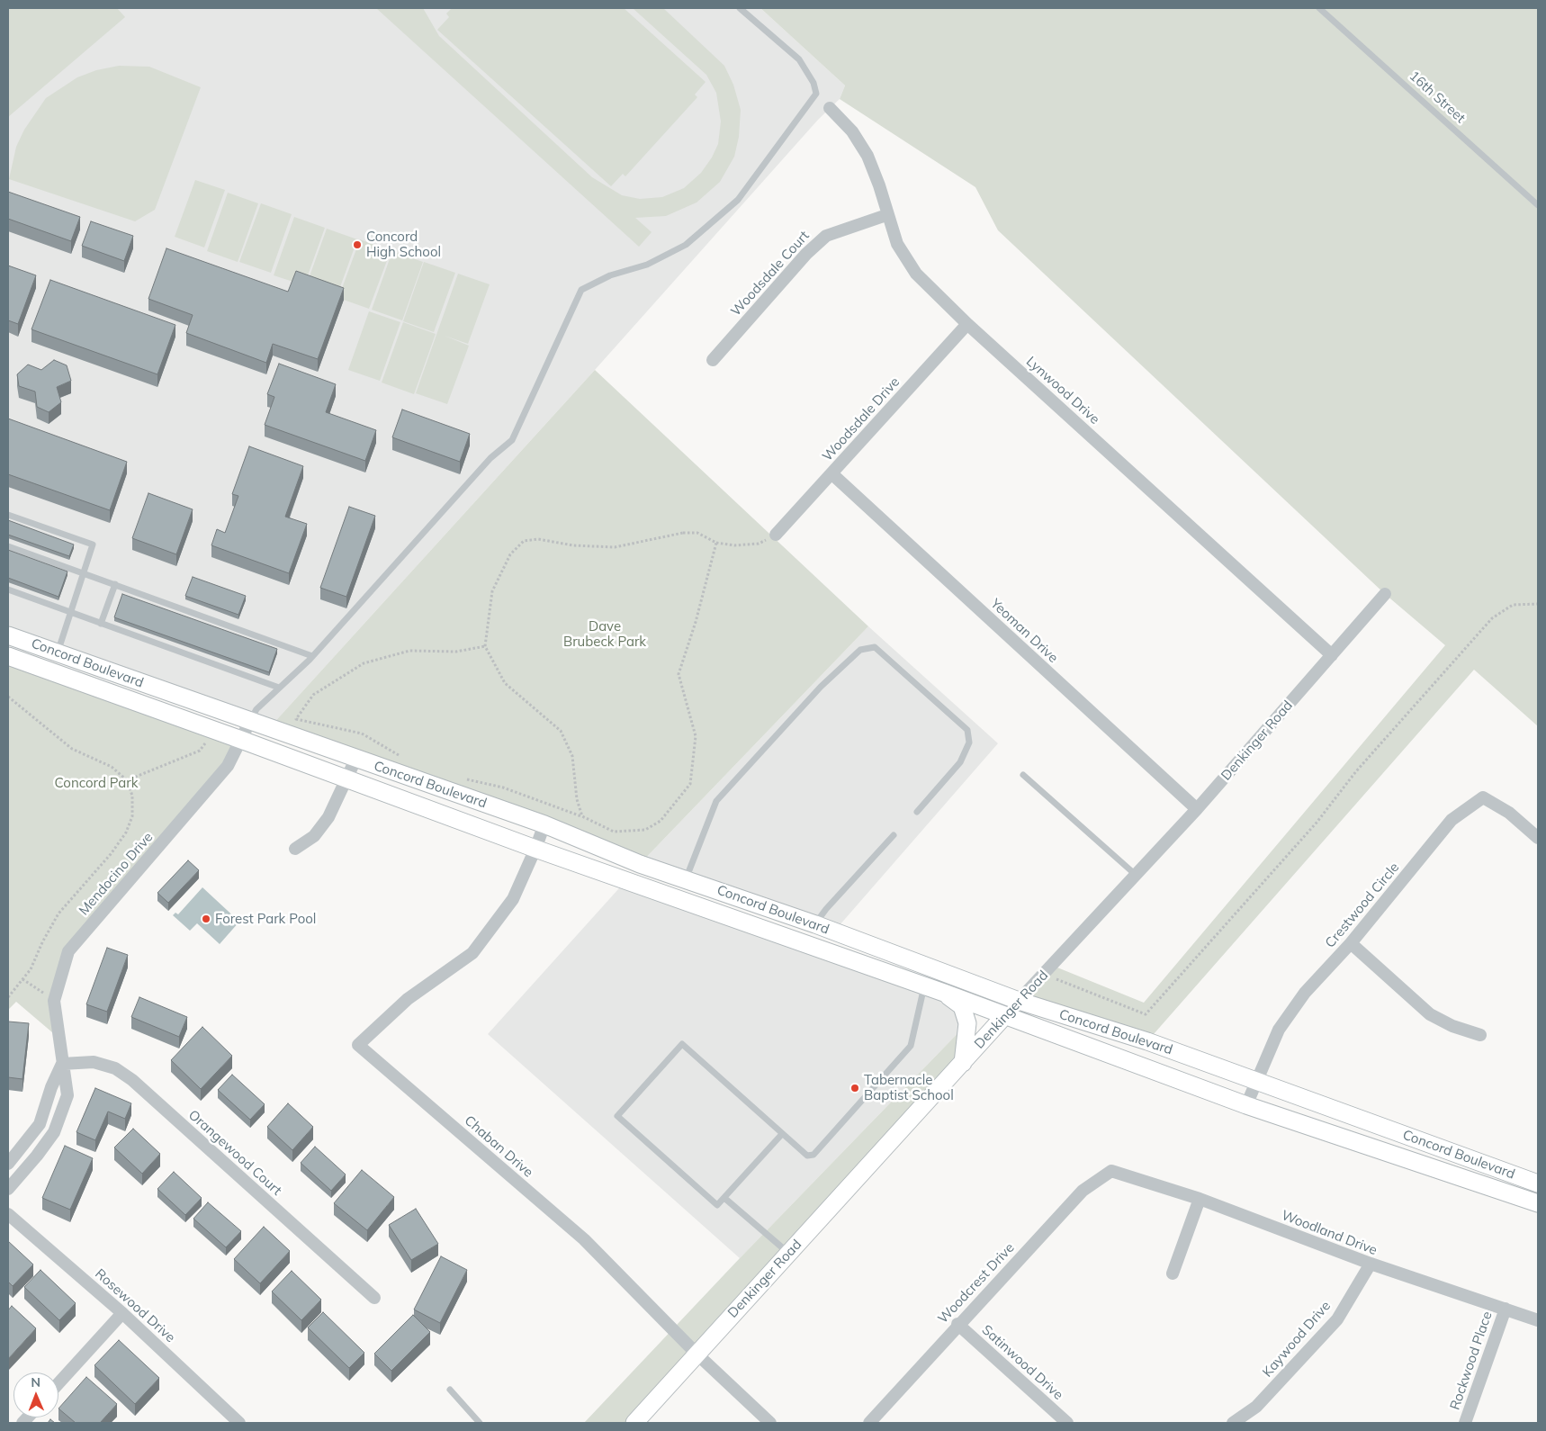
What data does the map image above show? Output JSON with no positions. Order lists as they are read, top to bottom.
{
  "streets": {
    "street": [
      "Woodsdale Court",
      "Lynwood Drive",
      "Woodsdale Drive",
      "Yeoman Drive",
      "Concord Boulevard",
      "Denkinger Road",
      "Mendocino Drive",
      "Crestwood Circle",
      "Chaban Drive",
      "Orangewood Court",
      "Woodland Drive",
      "Woodcrest Drive",
      "Rosewood Drive",
      "Kaywood Drive",
      "Rockwood Place",
      "Satinwood Drive"
    ],
    "lane": ["16th Street"]
  },
  "crossings": [
    ["Woodsdale Court", "Lynwood Drive"],
    ["Lynwood Drive", "Woodsdale Drive"],
    ["Lynwood Drive", "Denkinger Road"],
    ["Woodsdale Drive", "Yeoman Drive"],
    ["Yeoman Drive", "Denkinger Road"],
    ["Concord Boulevard", "Denkinger Road"],
    ["Concord Boulevard", "Mendocino Drive"],
    ["Concord Boulevard", "Crestwood Circle"],
    ["Concord Boulevard", "Chaban Drive"],
    ["Denkinger Road", "Chaban Drive"],
    ["Mendocino Drive", "Orangewood Court"],
    ["Woodland Drive", "Woodcrest Drive"],
    ["Woodland Drive", "Kaywood Drive"],
    ["Woodland Drive", "Rockwood Place"],
    ["Woodcrest Drive", "Satinwood Drive"]
  ],
  "parks": ["Dave Brubeck Park", "Concord Park"],
  "places": ["Concord High School", "Forest Park Pool", "Tabernacle Baptist School"],
  "north": "top"
}
